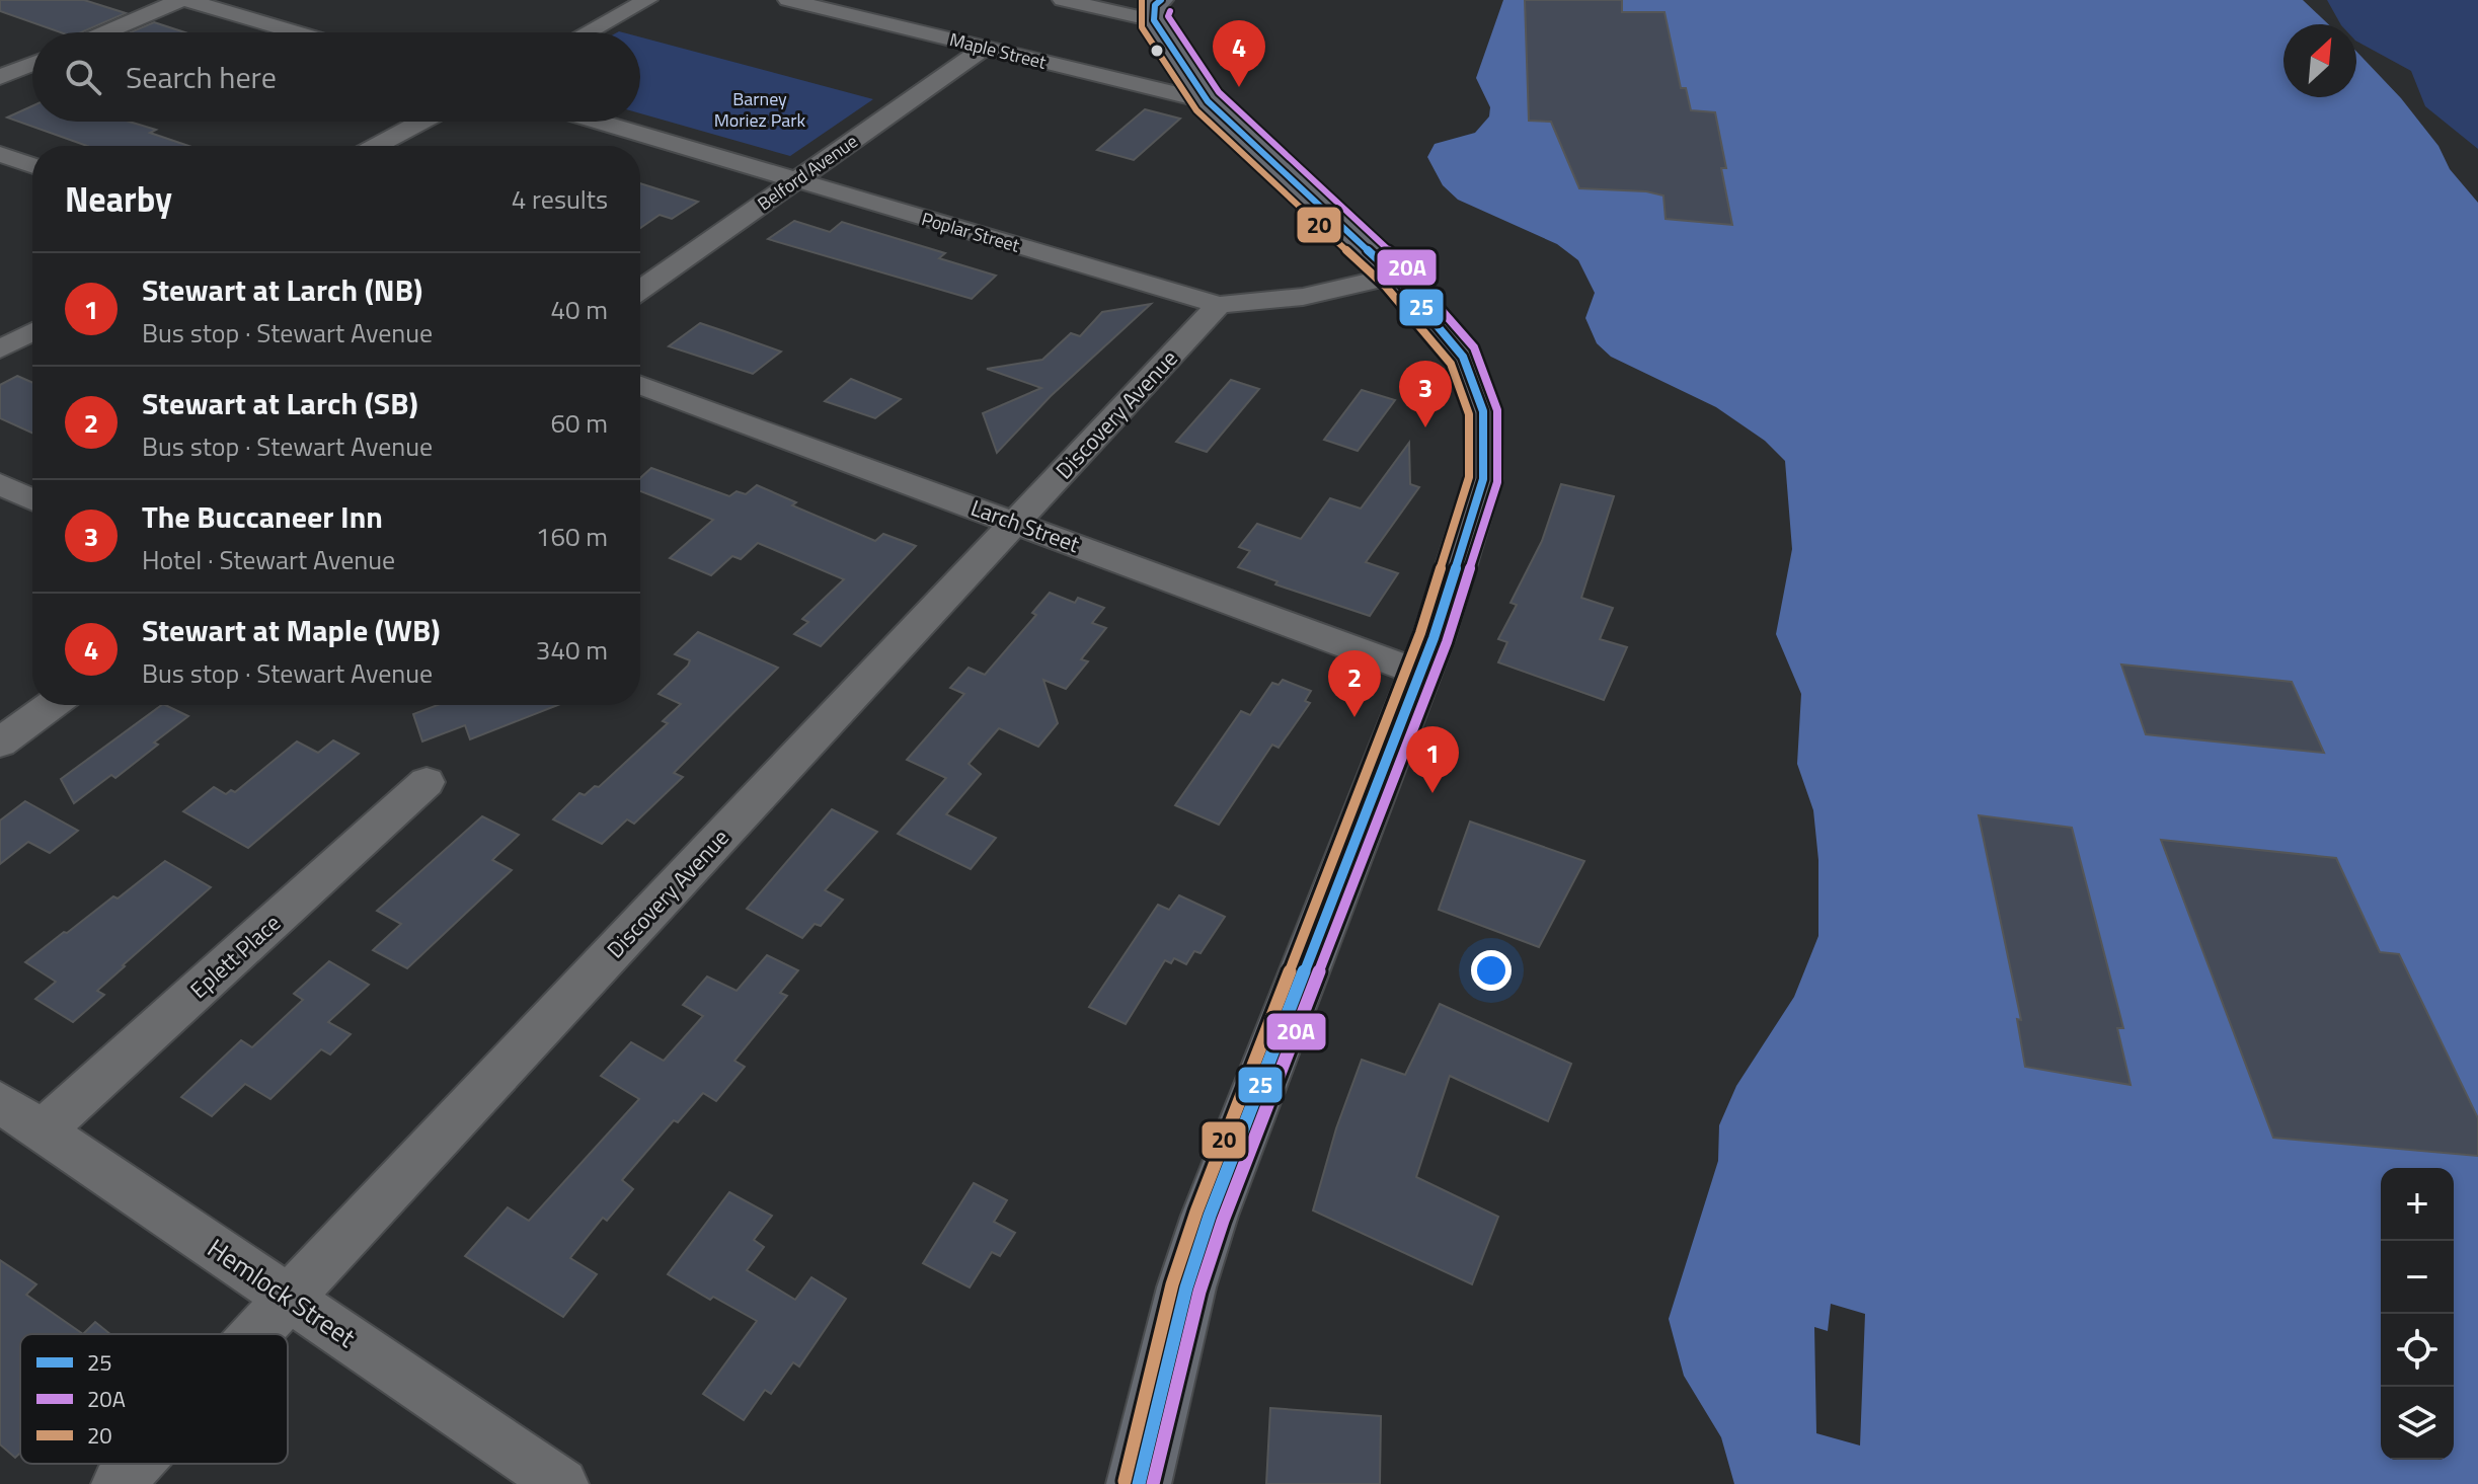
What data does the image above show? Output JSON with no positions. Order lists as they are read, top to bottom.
{
  "streets": {
    "street": [
      "Maple Street",
      "Belford Avenue",
      "Poplar Street",
      "Discovery Avenue",
      "Larch Street",
      "Eplett Place",
      "Hemlock Street"
    ]
  },
  "crossings": [
    ["Maple Street", "Belford Avenue"],
    ["Belford Avenue", "Poplar Street"],
    ["Poplar Street", "Discovery Avenue"],
    ["Discovery Avenue", "Larch Street"],
    ["Discovery Avenue", "Hemlock Street"],
    ["Eplett Place", "Hemlock Street"]
  ],
  "parks": ["Barney Moriez Park"],
  "lines": ["transit line 25", "transit line 20", "transit line 20A"],
  "legend": ["25", "20A", "20"],
  "north": "top right",
  "page": {
    "pins": [
      "4",
      "3",
      "2",
      "1"
    ],
    "search": "Search here",
    "heading": ["Nearby", "4 results"],
    "list": [
      {
        "mark": "1",
        "name": "Stewart at Larch (NB)",
        "note": "Bus stop · Stewart Avenue",
        "value": "40 m"
      },
      {
        "mark": "2",
        "name": "Stewart at Larch (SB)",
        "note": "Bus stop · Stewart Avenue",
        "value": "60 m"
      },
      {
        "mark": "3",
        "name": "The Buccaneer Inn",
        "note": "Hotel · Stewart Avenue",
        "value": "160 m"
      },
      {
        "mark": "4",
        "name": "Stewart at Maple (WB)",
        "note": "Bus stop · Stewart Avenue",
        "value": "340 m"
      }
    ],
    "map_buttons": ["+", "−"]
  }
}
